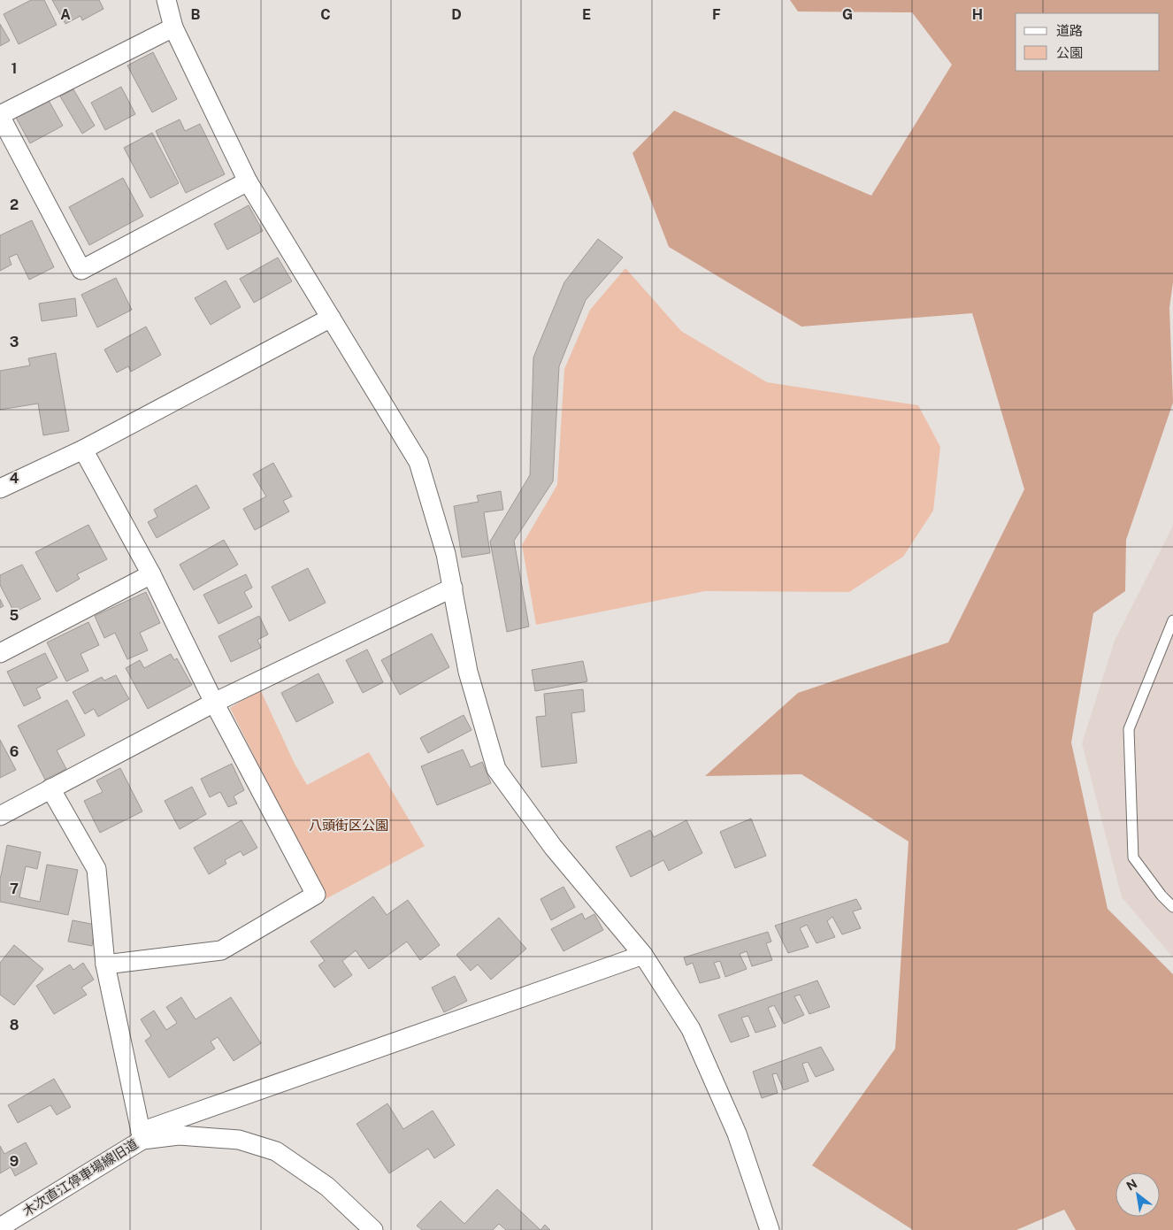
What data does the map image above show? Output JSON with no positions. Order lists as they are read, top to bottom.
{
  "streets": {
    "street": ["木次直江停車場線旧道"]
  },
  "parks": ["八頭街区公園"],
  "legend": ["道路", "公園"],
  "north": "top left",
  "grid": {
    "columns": [
      "A",
      "B",
      "C",
      "D",
      "E",
      "F",
      "G",
      "H"
    ],
    "rows": [
      "1",
      "2",
      "3",
      "4",
      "5",
      "6",
      "7",
      "8",
      "9"
    ]
  }
}
